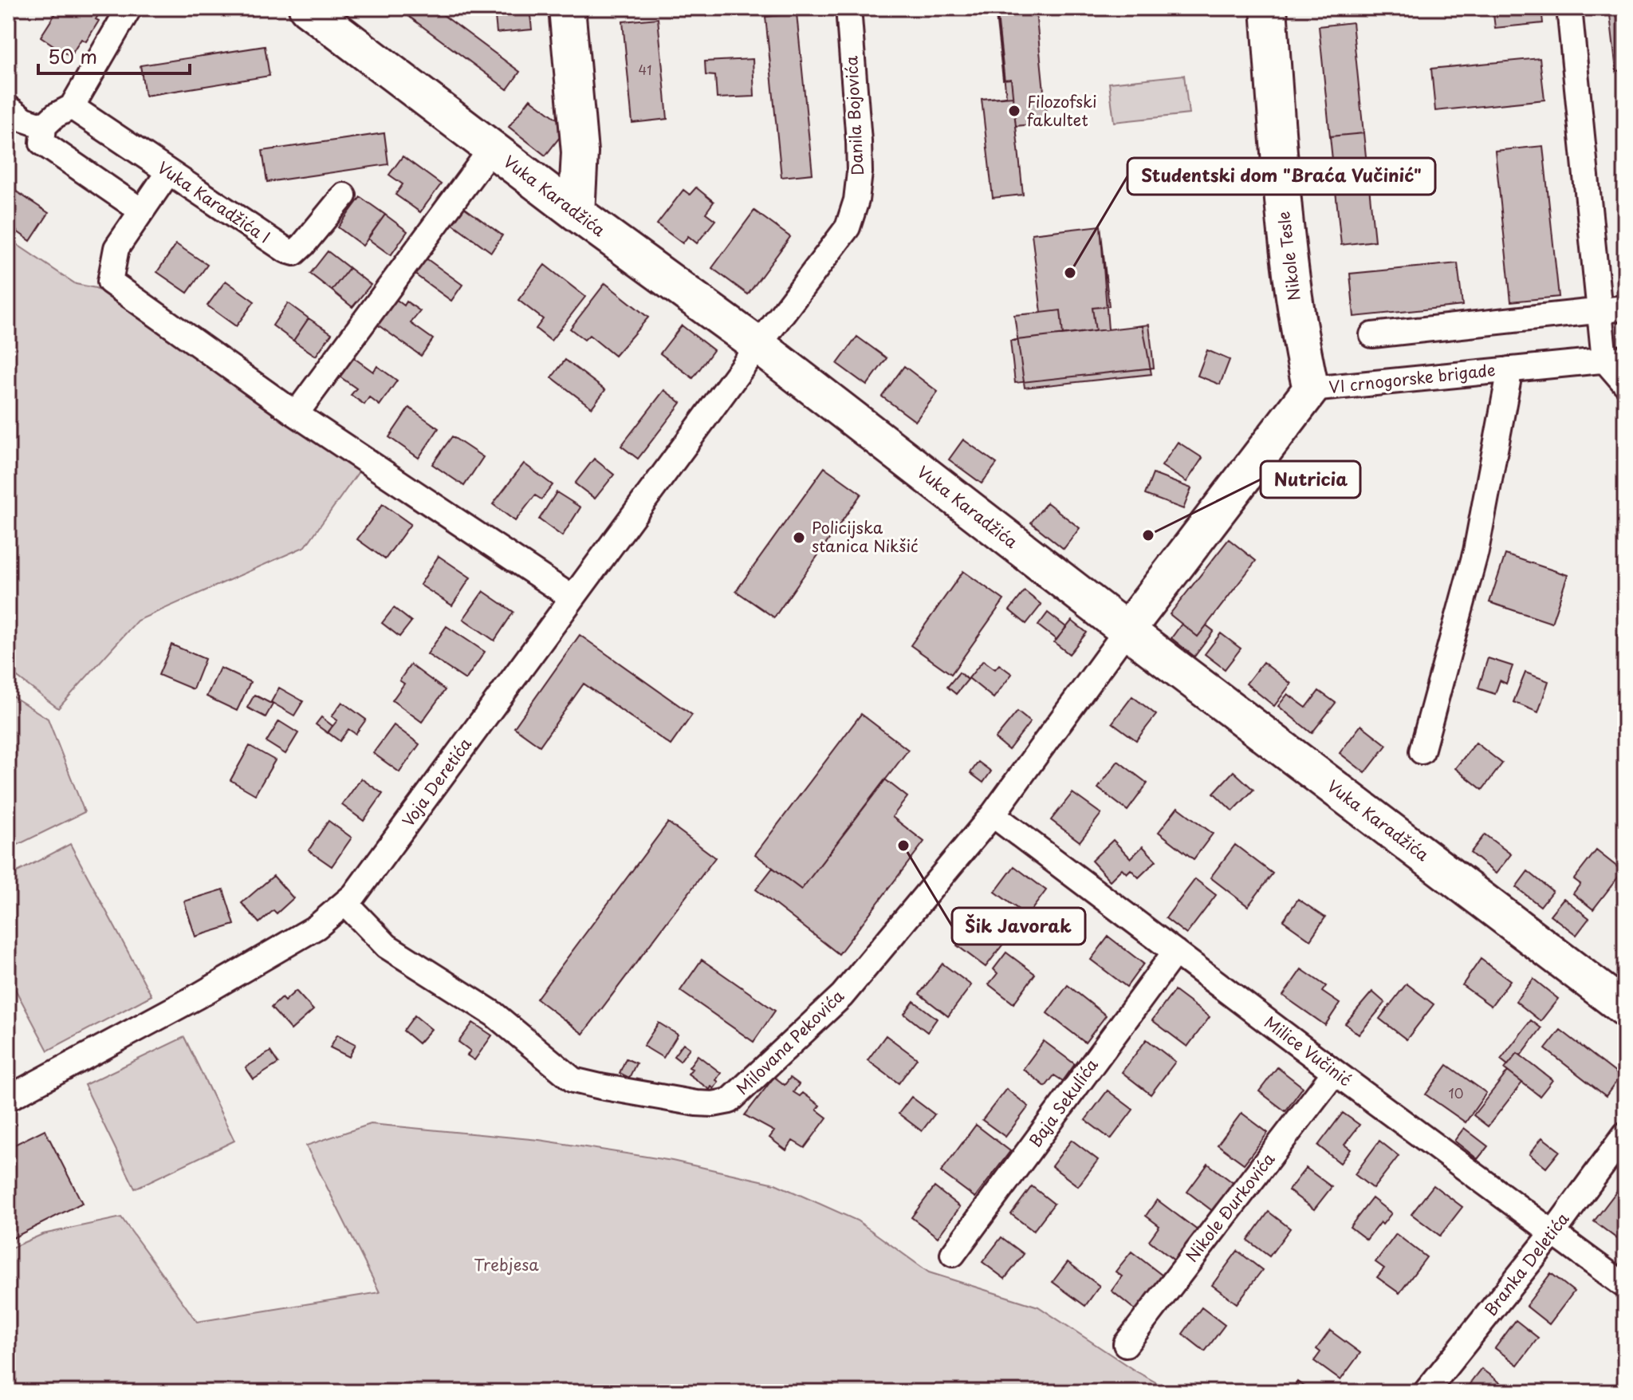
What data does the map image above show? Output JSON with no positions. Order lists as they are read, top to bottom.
{
  "streets": {
    "street": [
      "Danila Bojovića",
      "Vuka Karadžića",
      "Vuka Karadžića I",
      "Nikole Tesle",
      "VI crnogorske brigade",
      "Voja Deretića",
      "Milovana Pekovića",
      "Milice Vučinić",
      "Baja Sekulića",
      "Nikole Đurkovića",
      "Branka Deletića"
    ]
  },
  "crossings": [
    ["Danila Bojovića", "Vuka Karadžića"],
    ["Danila Bojovića", "Voja Deretića"],
    ["Vuka Karadžića", "VI crnogorske brigade"],
    ["Vuka Karadžića", "Voja Deretića"],
    ["Vuka Karadžića", "Milovana Pekovića"],
    ["Nikole Tesle", "VI crnogorske brigade"],
    ["VI crnogorske brigade", "Milovana Pekovića"],
    ["Voja Deretića", "Milovana Pekovića"],
    ["Milovana Pekovića", "Milice Vučinić"],
    ["Milice Vučinić", "Baja Sekulića"],
    ["Milice Vučinić", "Nikole Đurkovića"],
    ["Milice Vučinić", "Branka Deletića"]
  ],
  "parks": ["Trebjesa"],
  "places": [
    "Filozofski fakultet",
    "Studentski dom \"Braća Vučinić\"",
    "Nutricia",
    "Policijska stanica Nikšić",
    "Šik Javorak"
  ],
  "house_numbers": ["41", "10"],
  "scale_bar": "50 m"
}
